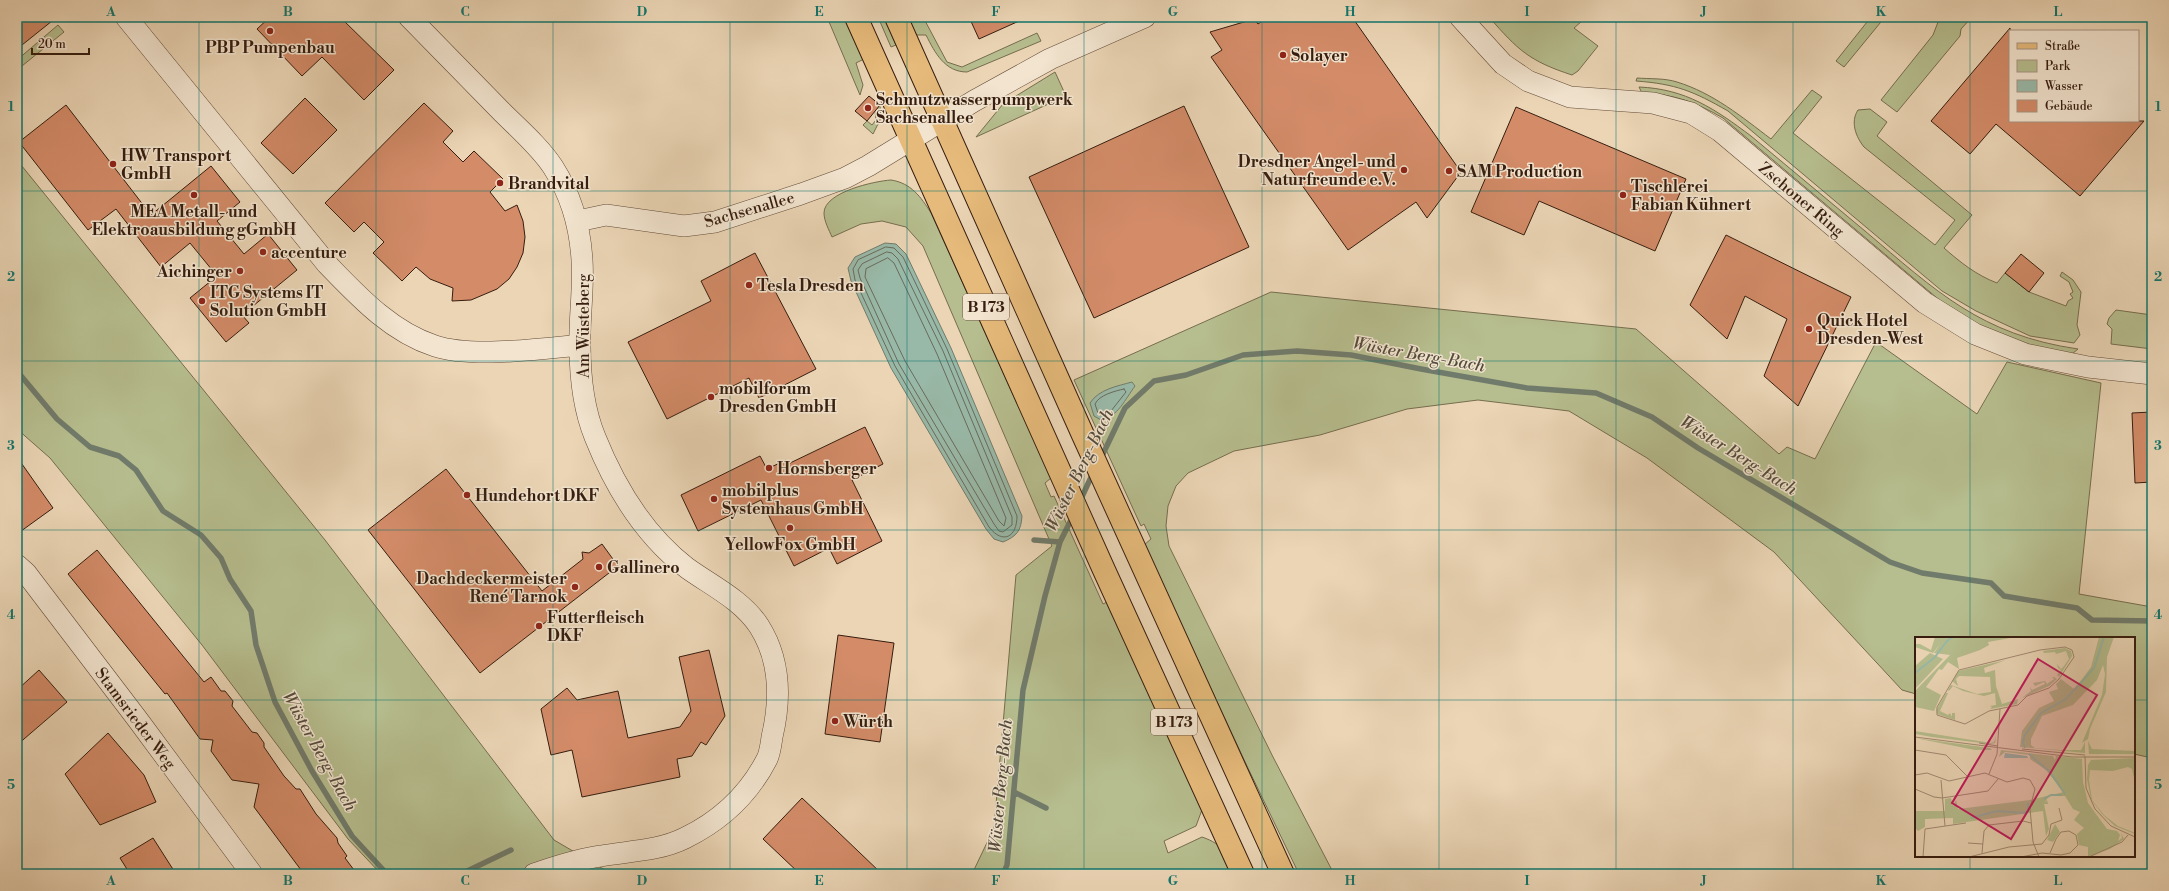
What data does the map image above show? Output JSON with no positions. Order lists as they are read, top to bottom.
{
  "streets": {
    "main road": ["B 173"],
    "street": [
      "Zschoner Ring",
      "Sachsenallee",
      "Am Wüsteberg",
      "Stamsrieder Weg"
    ]
  },
  "crossings": [
    ["Sachsenallee", "B 173"],
    ["Sachsenallee", "Am Wüsteberg"]
  ],
  "water": ["Wüster Berg-Bach"],
  "places": [
    "PBP Pumpenbau",
    "Solayer",
    "Schmutzwasserpumpwerk Sachsenallee",
    "HW Transport GmbH",
    "Dresdner Angel- und Naturfreunde e.V.",
    "SAM Production",
    "Brandvital",
    "MEA Metall- und Elektroausbildung gGmbH",
    "Tischlerei Fabian Kühnert",
    "accenture",
    "Aichinger",
    "Tesla Dresden",
    "ITG Systems IT Solution GmbH",
    "Quick Hotel Dresden-West",
    "mobilforum Dresden GmbH",
    "Hornsberger",
    "Hundehort DKF",
    "mobilplus Systemhaus GmbH",
    "YellowFox GmbH",
    "Gallinero",
    "Dachdeckermeister René Tarnok",
    "Futterfleisch DKF",
    "Würth"
  ],
  "legend": [
    "Straße",
    "Park",
    "Wasser",
    "Gebäude"
  ],
  "scale_bar": "20 m",
  "grid": {
    "columns": [
      "A",
      "B",
      "C",
      "D",
      "E",
      "F",
      "G",
      "H",
      "I",
      "J",
      "K",
      "L"
    ],
    "rows": [
      "1",
      "2",
      "3",
      "4",
      "5"
    ]
  }
}
